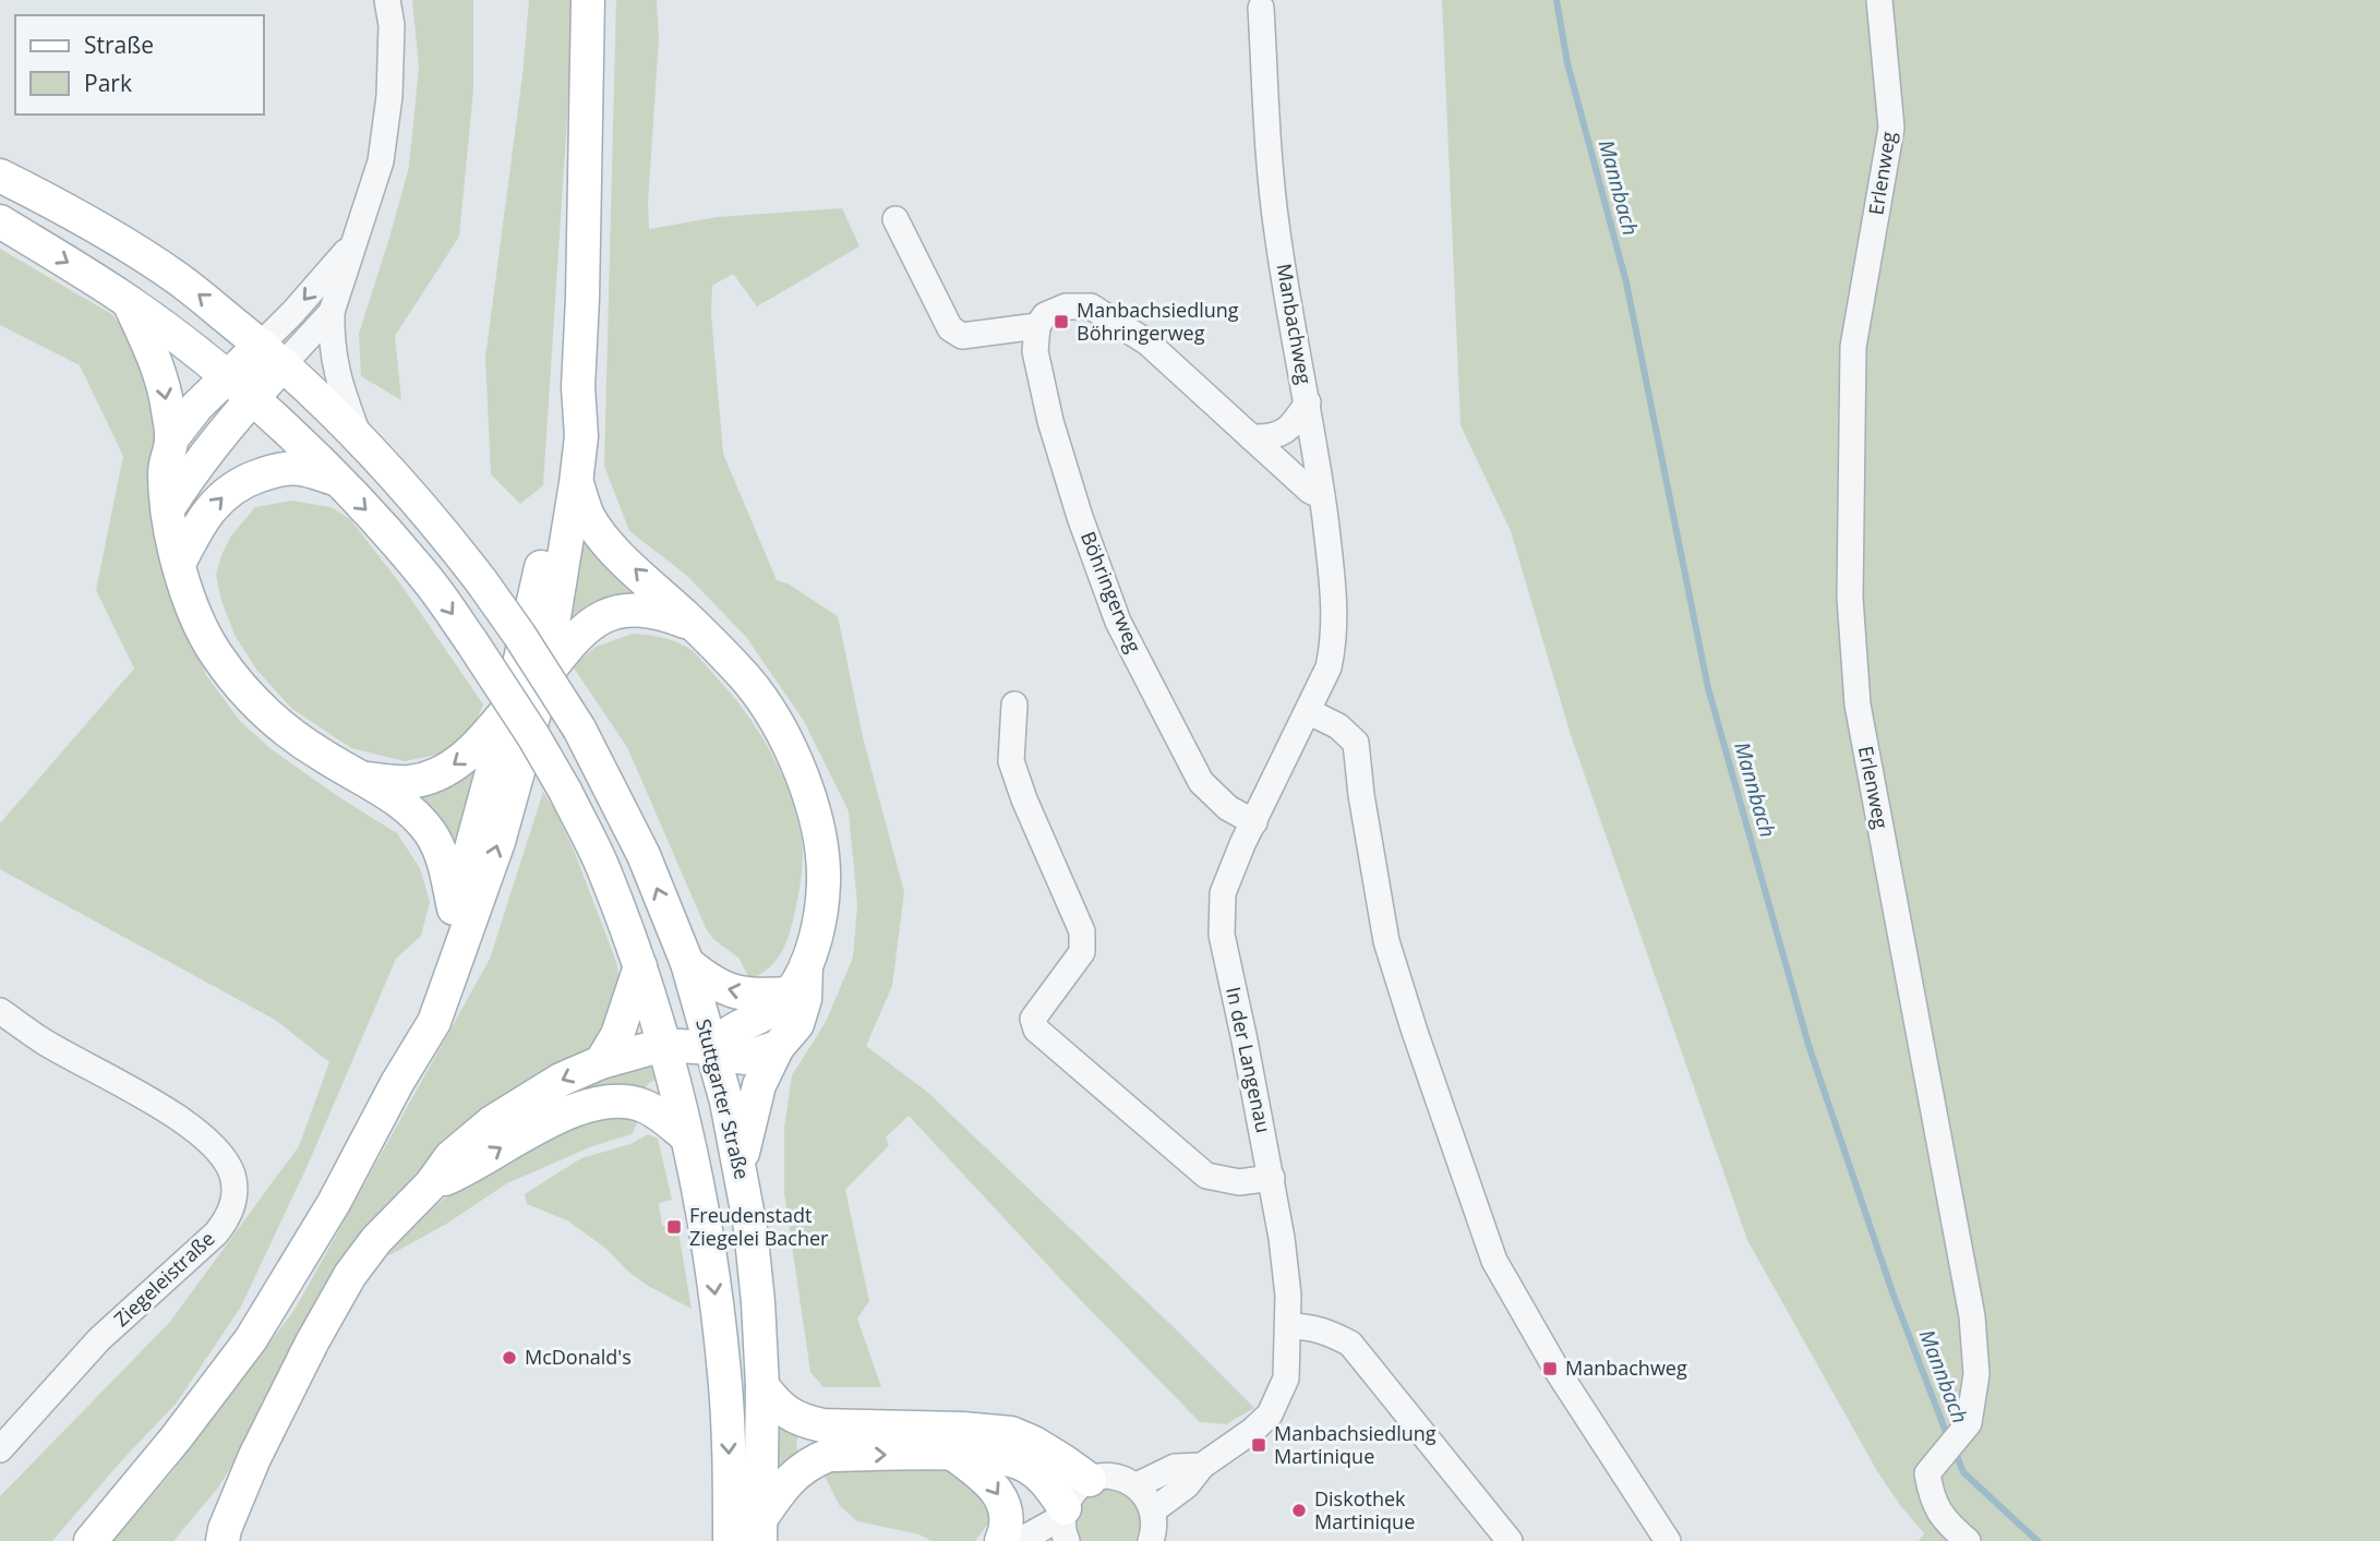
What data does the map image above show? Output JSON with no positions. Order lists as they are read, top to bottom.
{
  "streets": {
    "main road": ["Stuttgarter Straße"],
    "street": [
      "Erlenweg",
      "Manbachweg",
      "Böhringerweg",
      "In der Langenau",
      "Ziegeleistraße"
    ]
  },
  "crossings": [
    ["Manbachweg", "In der Langenau"],
    ["Böhringerweg", "In der Langenau"]
  ],
  "water": ["Mannbach"],
  "places": {
    "transit": [
      "Manbachsiedlung Böhringerweg",
      "Freudenstadt Ziegelei Bacher",
      "Manbachweg",
      "Manbachsiedlung Martinique"
    ],
    "other": ["McDonald's", "Diskothek Martinique"]
  },
  "legend": ["Straße", "Park"]
}
